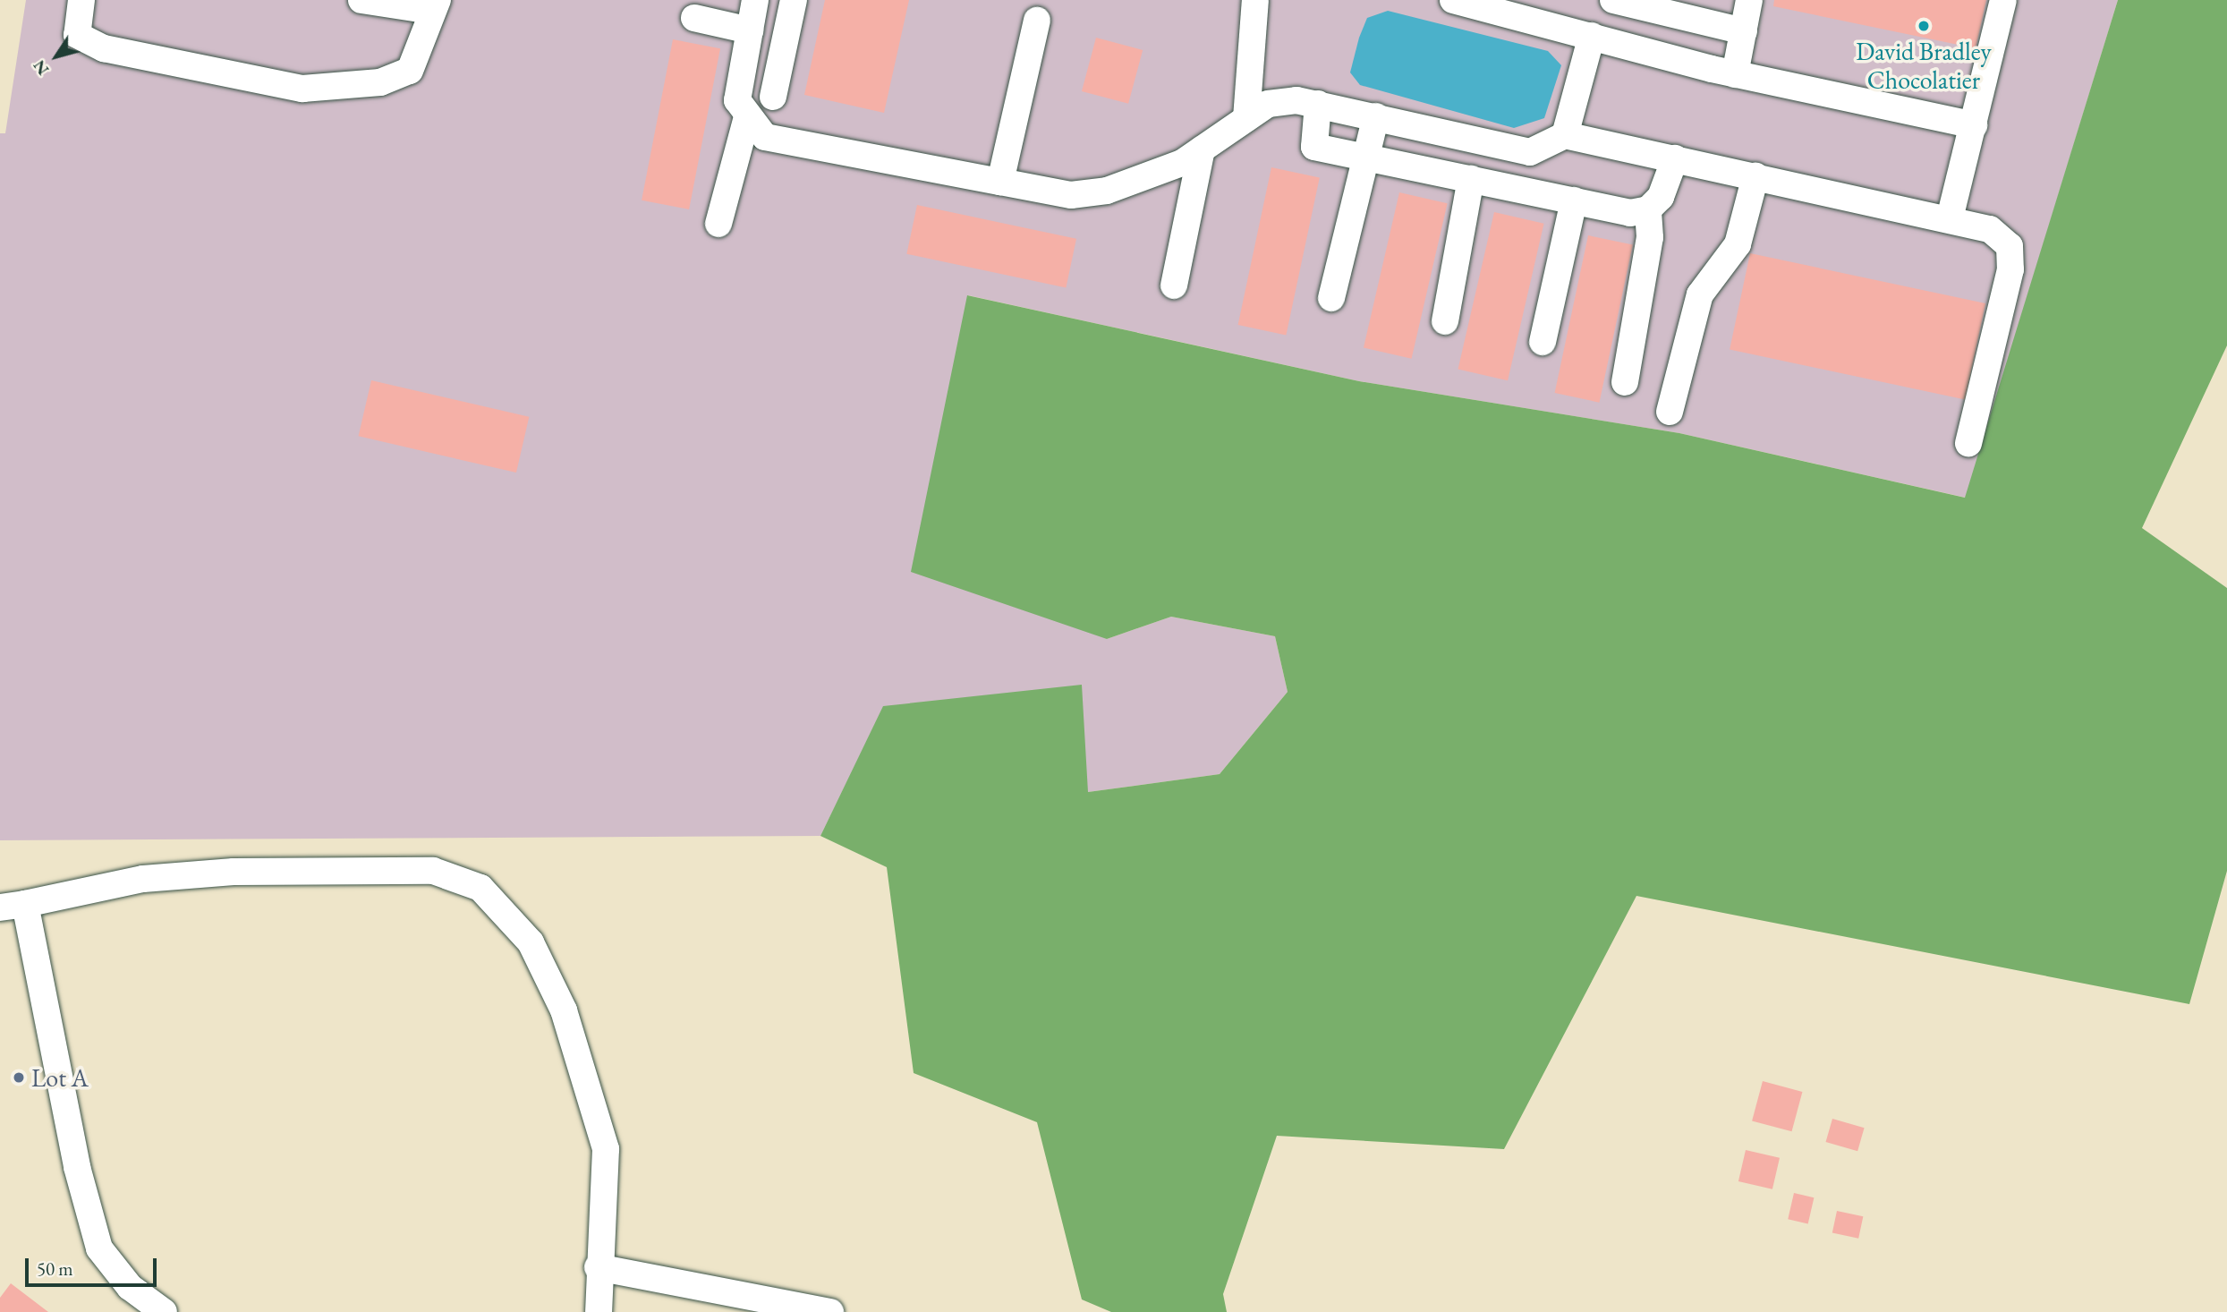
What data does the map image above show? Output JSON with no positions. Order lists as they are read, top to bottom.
{
  "places": ["David Bradley Chocolatier", "Lot A"],
  "scale_bar": "50 m",
  "north": "bottom left"
}
